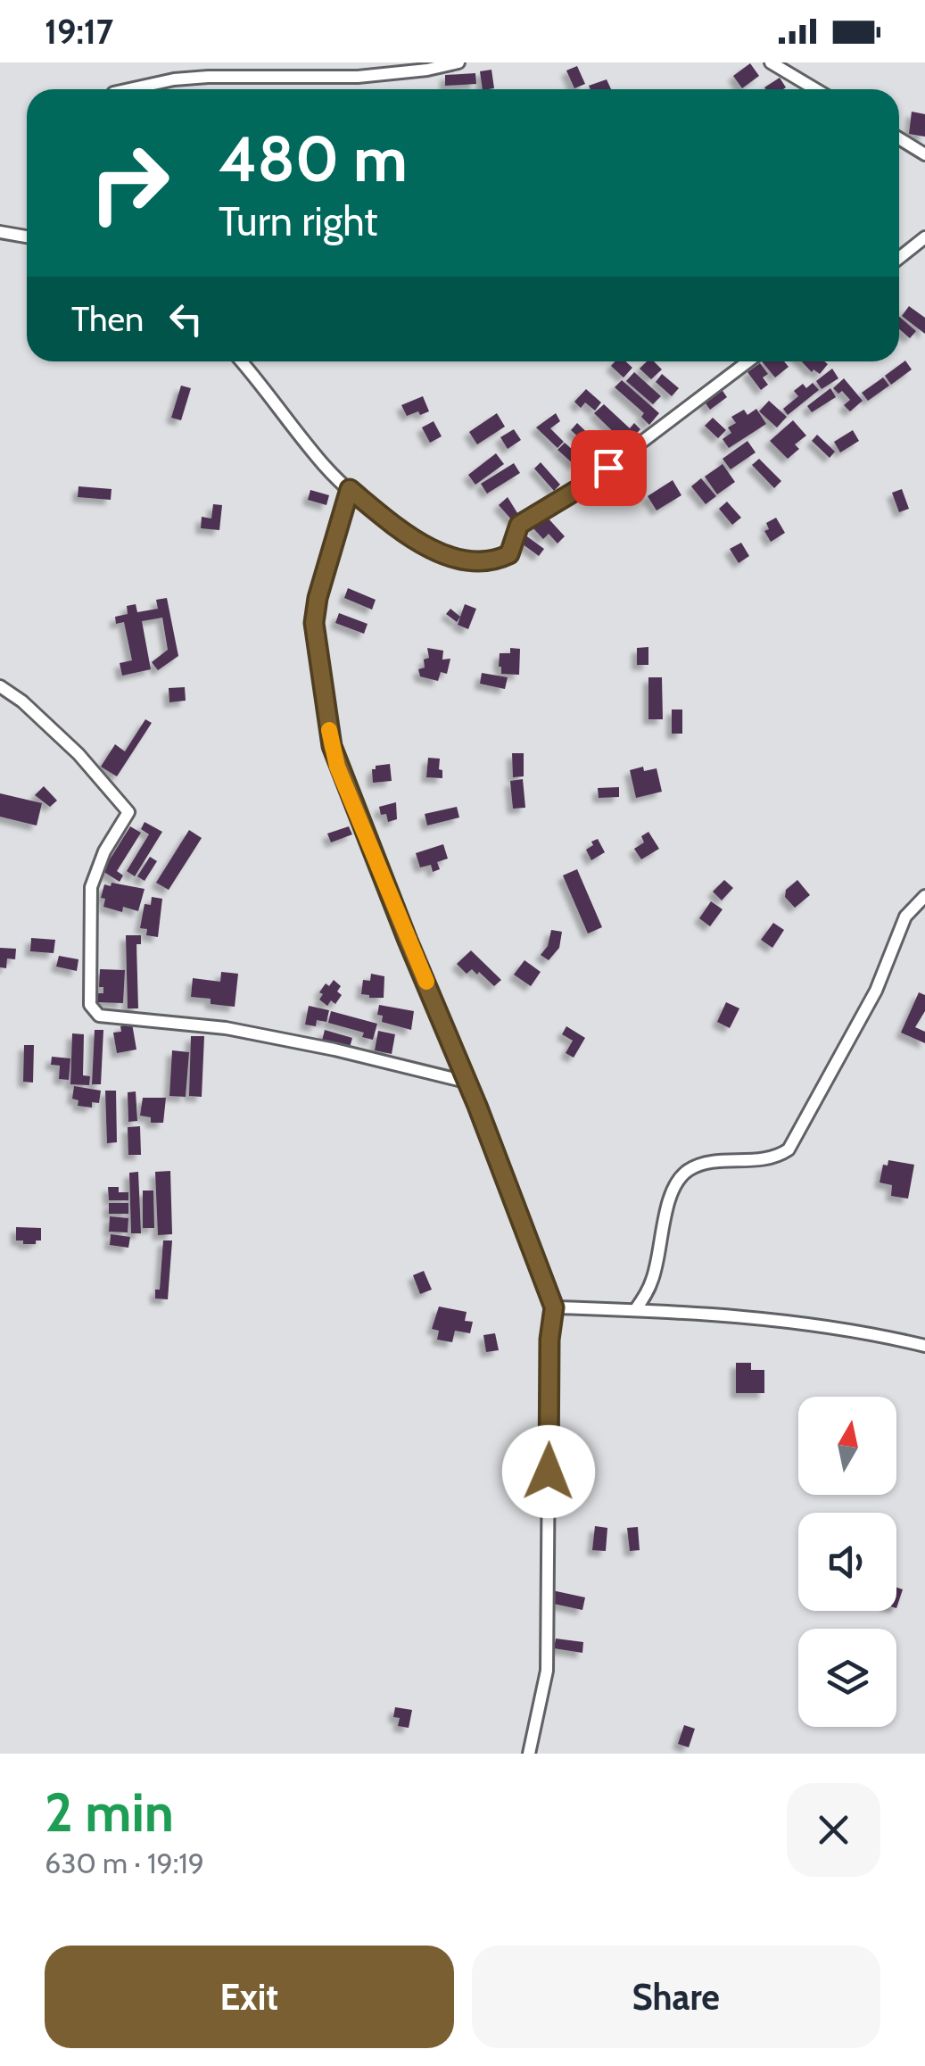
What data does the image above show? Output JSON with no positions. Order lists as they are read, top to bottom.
{
  "north": "top",
  "page": {
    "status": "19:17",
    "turn": ["480 m", "Turn right"],
    "then": "Then",
    "heading": ["2 min", "630 m · 19:19"],
    "buttons": ["Exit", "Share"]
  }
}
